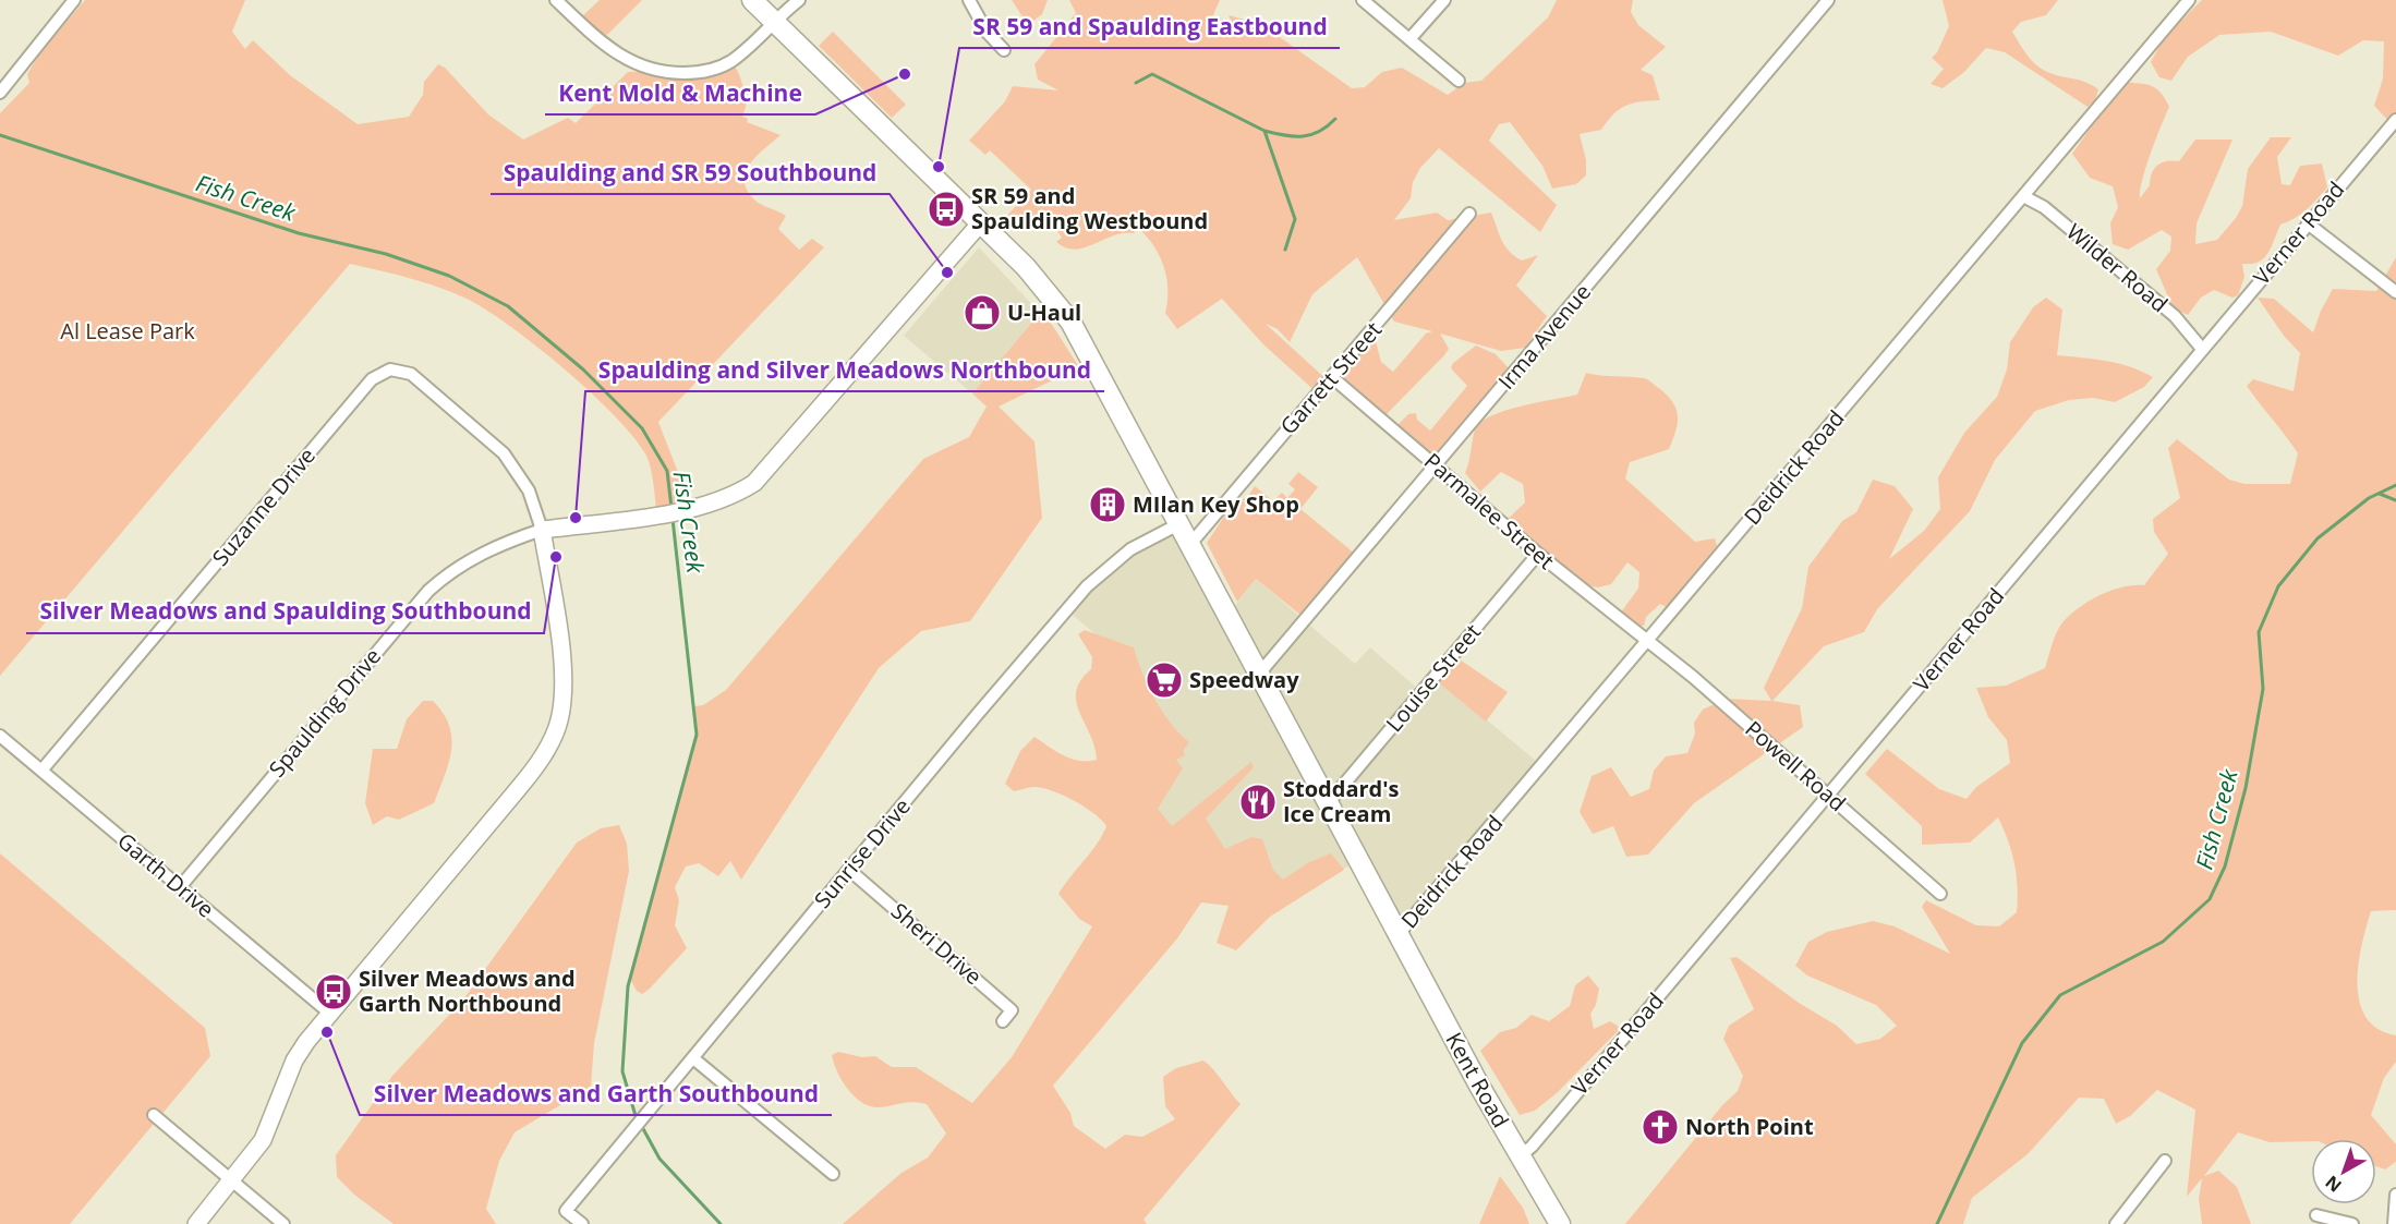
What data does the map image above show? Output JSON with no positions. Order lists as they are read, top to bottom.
{
  "streets": {
    "main road": ["Kent Road"],
    "street": [
      "Verner Road",
      "Wilder Road",
      "Irma Avenue",
      "Garrett Street",
      "Deidrick Road",
      "Suzanne Drive",
      "Parmalee Street",
      "Louise Street",
      "Spaulding Drive",
      "Powell Road",
      "Sunrise Drive",
      "Garth Drive",
      "Sheri Drive"
    ]
  },
  "crossings": [
    ["Verner Road", "Wilder Road"],
    ["Verner Road", "Powell Road"],
    ["Verner Road", "Kent Road"],
    ["Wilder Road", "Deidrick Road"],
    ["Irma Avenue", "Parmalee Street"],
    ["Irma Avenue", "Kent Road"],
    ["Garrett Street", "Parmalee Street"],
    ["Garrett Street", "Kent Road"],
    ["Deidrick Road", "Parmalee Street"],
    ["Deidrick Road", "Powell Road"],
    ["Deidrick Road", "Kent Road"],
    ["Suzanne Drive", "Spaulding Drive"],
    ["Suzanne Drive", "Garth Drive"],
    ["Parmalee Street", "Louise Street"],
    ["Parmalee Street", "Powell Road"],
    ["Louise Street", "Kent Road"],
    ["Spaulding Drive", "Garth Drive"],
    ["Spaulding Drive", "Kent Road"],
    ["Sunrise Drive", "Sheri Drive"],
    ["Sunrise Drive", "Kent Road"]
  ],
  "water": ["Fish Creek"],
  "parks": ["Al Lease Park"],
  "places": {
    "other": [
      "Kent Mold & Machine",
      "SR 59 and Spaulding Eastbound",
      "Spaulding and SR 59 Southbound",
      "Spaulding and Silver Meadows Northbound",
      "Silver Meadows and Spaulding Southbound",
      "Silver Meadows and Garth Southbound"
    ],
    "bus stop": ["SR 59 and Spaulding Westbound", "Silver Meadows and Garth Northbound"],
    "shop": ["U-Haul"],
    "building": ["MIlan Key Shop"],
    "supermarket": ["Speedway"],
    "restaurant": ["Stoddard's Ice Cream"],
    "church": ["North Point"]
  },
  "north": "bottom left"
}
